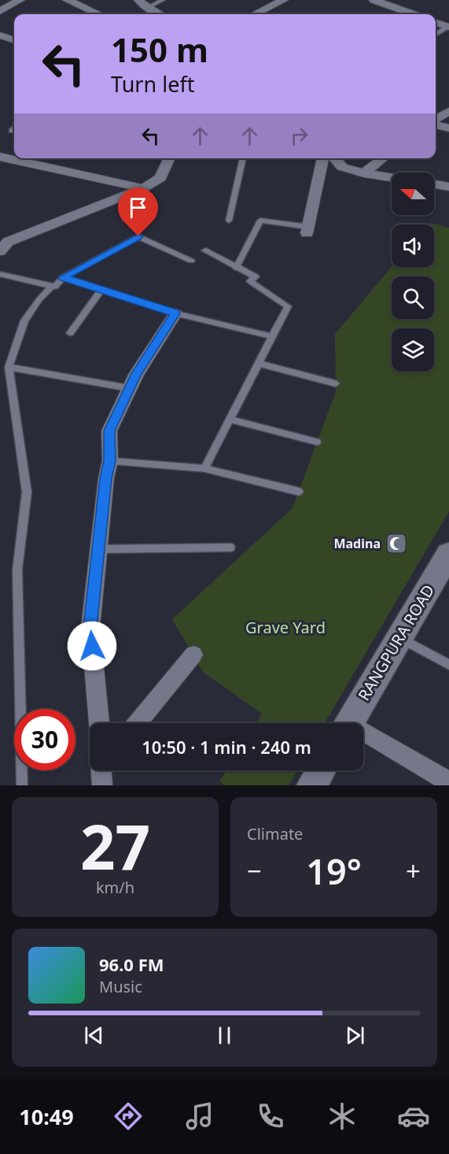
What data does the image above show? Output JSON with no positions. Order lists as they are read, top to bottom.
{
  "streets": {
    "street": ["RANGPURA ROAD"]
  },
  "parks": ["Grave Yard"],
  "places": {
    "mosque": ["Madina"]
  },
  "north": "left",
  "page": {
    "turn": ["150 m", "Turn left"],
    "limit": "30",
    "trip": "10:50 · 1 min · 240 m",
    "tile": [
      ["27", "km/h"],
      "Climate"
    ],
    "heat": ["−", "19°", "+"],
    "song": ["96.0 FM", "Music"],
    "tabs": "10:49"
  }
}
